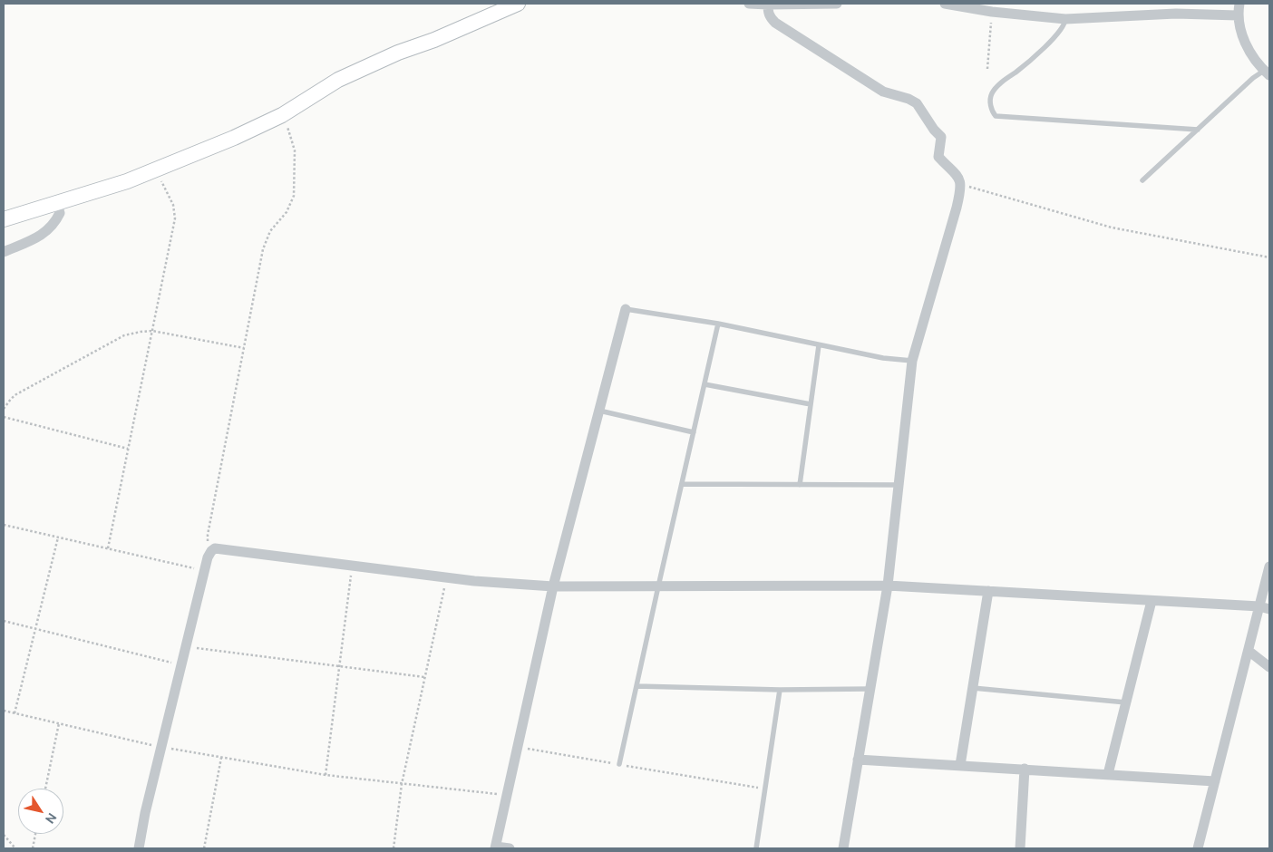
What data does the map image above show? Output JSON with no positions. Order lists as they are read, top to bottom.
{
  "north": "bottom right"
}
